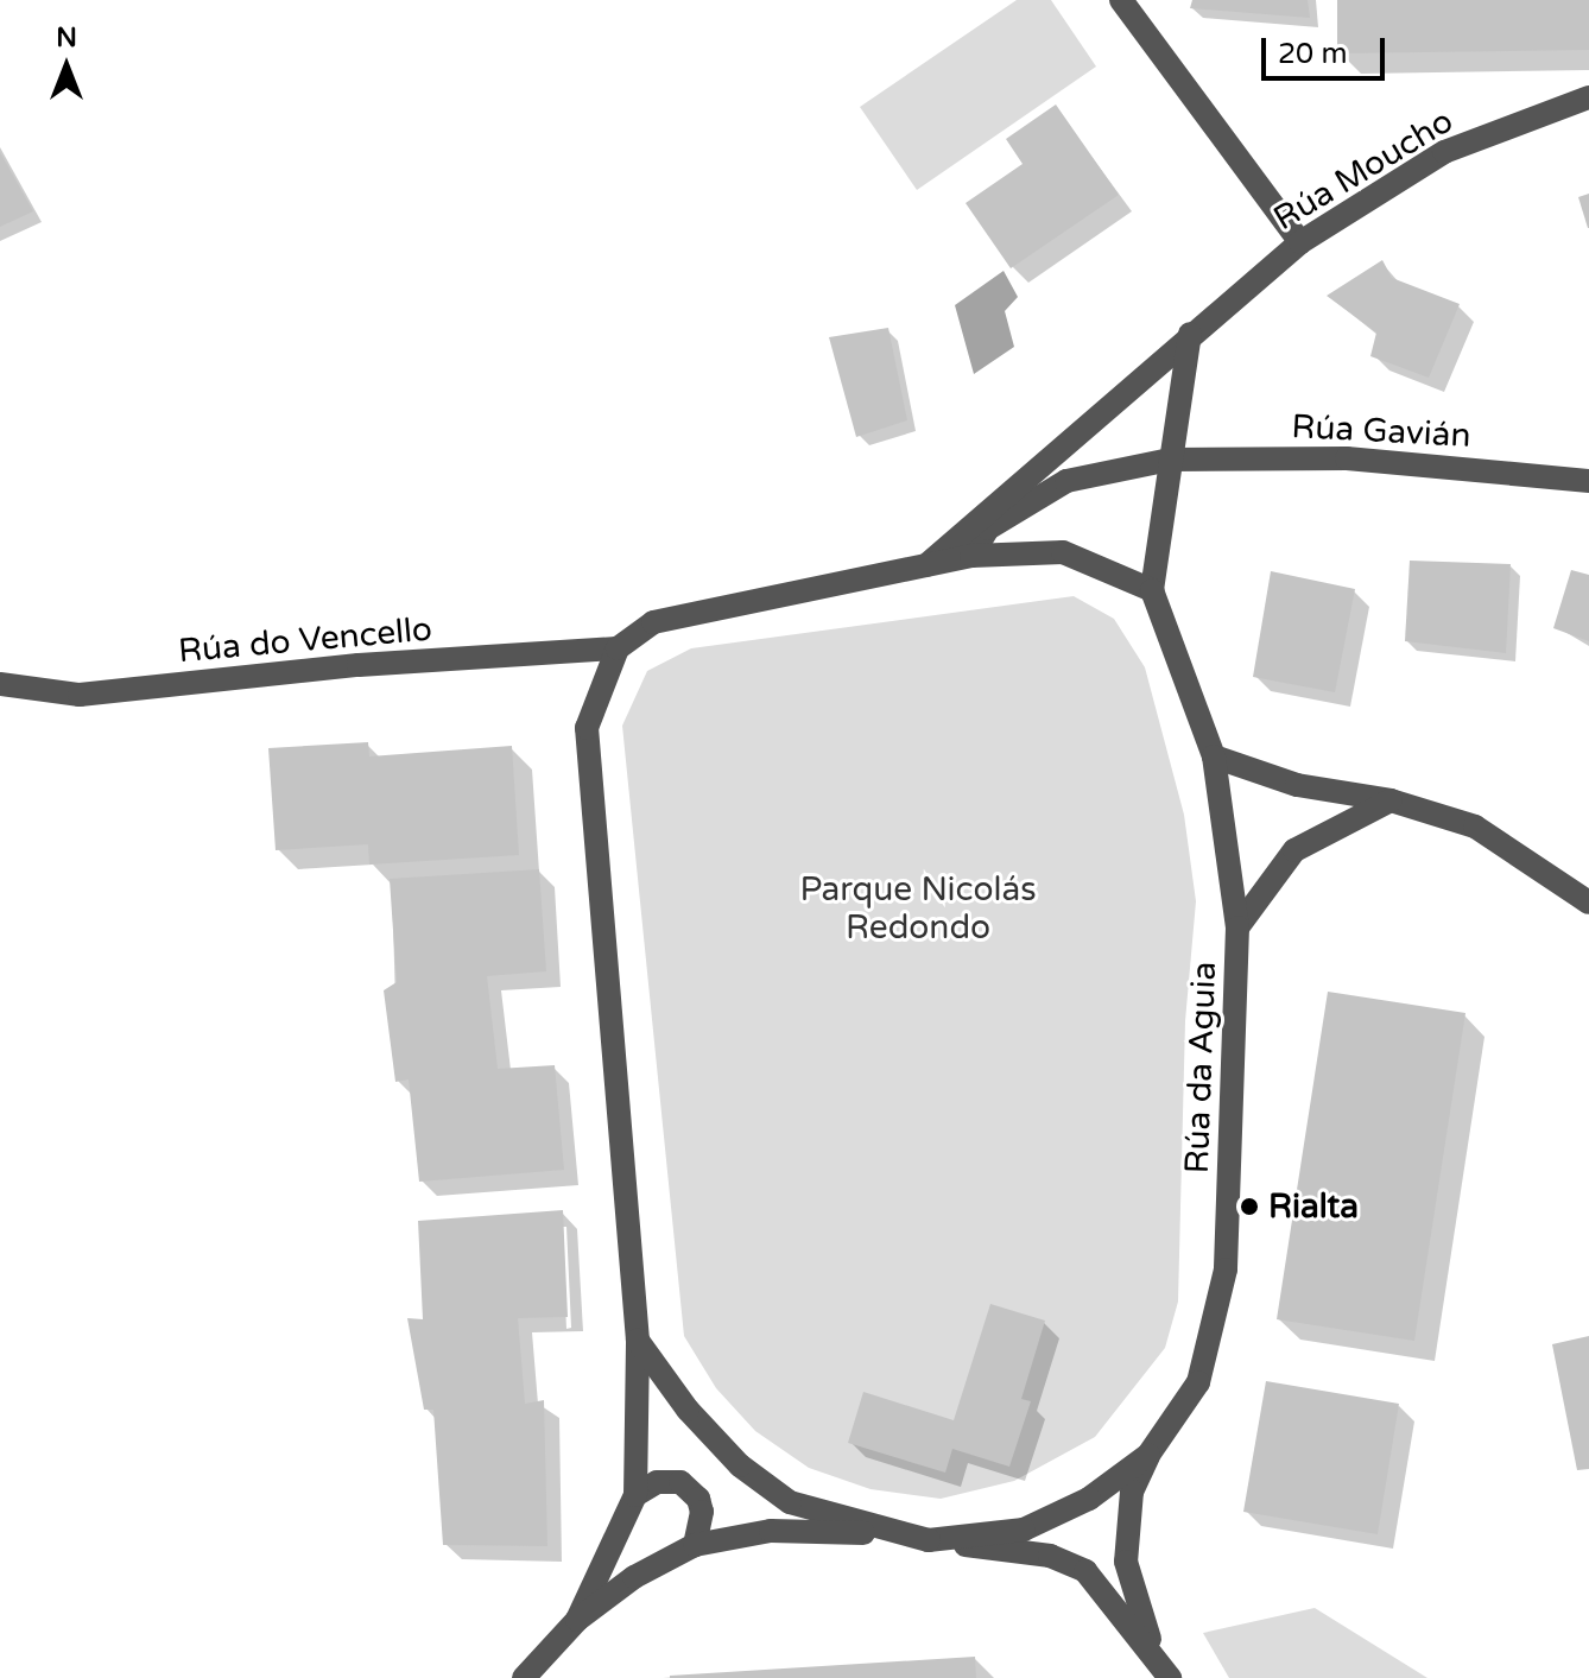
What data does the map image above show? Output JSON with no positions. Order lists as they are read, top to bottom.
{
  "streets": {
    "street": [
      "Rúa Moucho",
      "Rúa Gavián",
      "Rúa do Vencello",
      "Rúa da Aguia"
    ]
  },
  "crossings": [
    ["Rúa do Vencello", "Rúa da Aguia"]
  ],
  "parks": ["Parque Nicolás Redondo"],
  "places": ["Rialta"],
  "scale_bar": "20 m",
  "north": "top"
}
